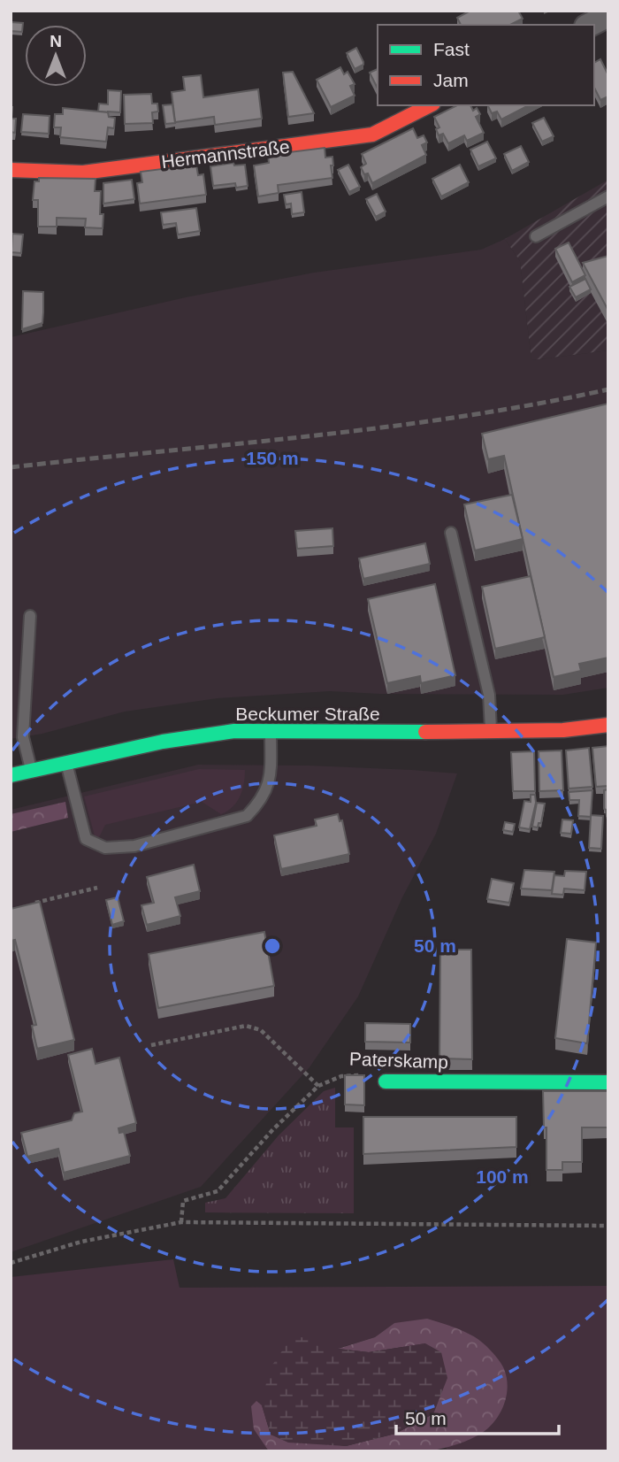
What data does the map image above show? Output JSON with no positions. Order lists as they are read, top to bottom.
{
  "streets": {
    "street": ["Hermannstraße", "Beckumer Straße", "Paterskamp"]
  },
  "legend": ["Fast", "Jam"],
  "scale_bar": "50 m",
  "north": "top",
  "rings": ["150 m", "50 m", "100 m"]
}
